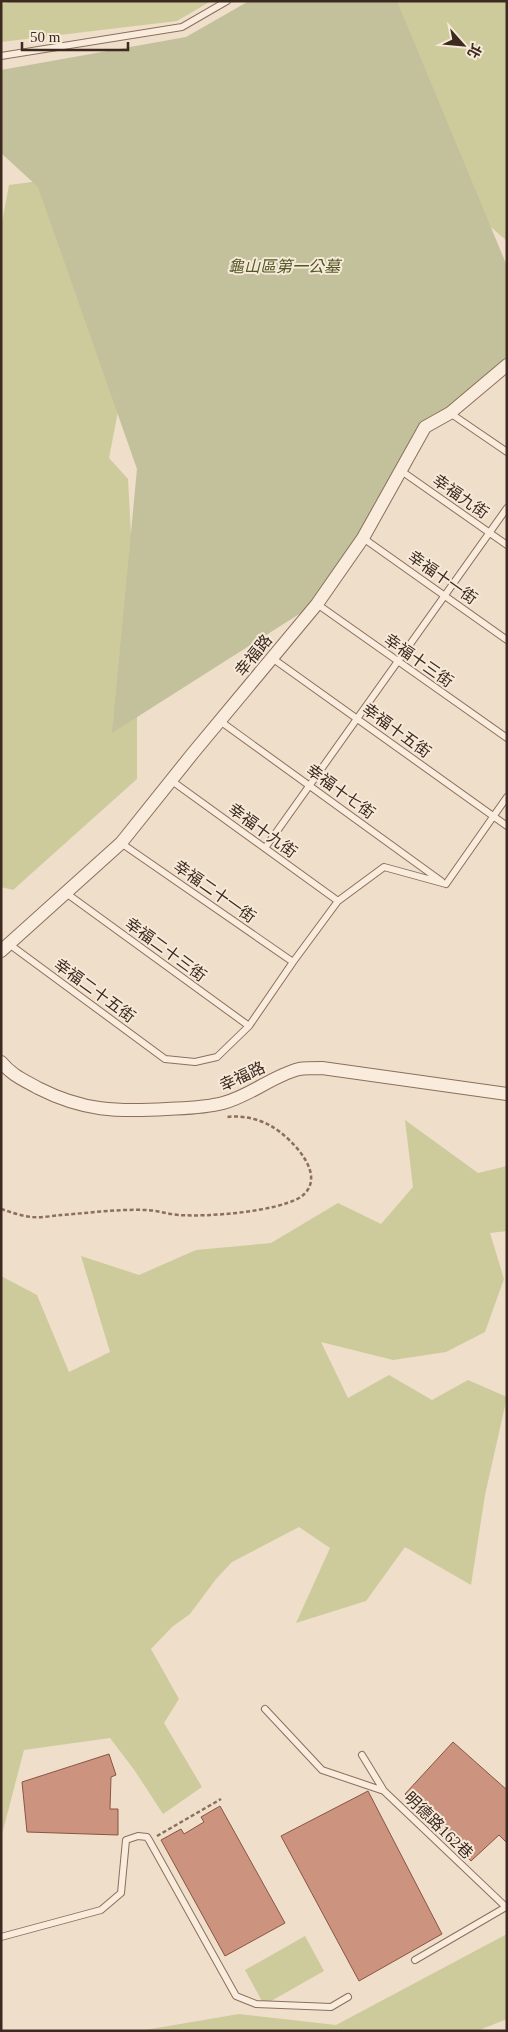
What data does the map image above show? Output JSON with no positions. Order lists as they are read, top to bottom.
{
  "streets": {
    "street": ["幸福路"],
    "lane": [
      "幸福九街",
      "幸福十一街",
      "幸福十三街",
      "幸福十五街",
      "幸福十七街",
      "幸福十九街",
      "幸福二十一街",
      "幸福二十三街",
      "幸福二十五街",
      "明德路162巷"
    ]
  },
  "crossings": [
    ["幸福九街", "幸福路"],
    ["幸福十一街", "幸福路"],
    ["幸福路", "幸福十三街"],
    ["幸福路", "幸福十五街"],
    ["幸福路", "幸福十七街"],
    ["幸福路", "幸福十九街"],
    ["幸福路", "幸福二十一街"],
    ["幸福路", "幸福二十三街"],
    ["幸福路", "幸福二十五街"],
    ["幸福二十三街", "幸福二十五街"]
  ],
  "parks": ["龜山區第一公墓"],
  "scale_bar": "50 m",
  "north": "bottom right"
}
